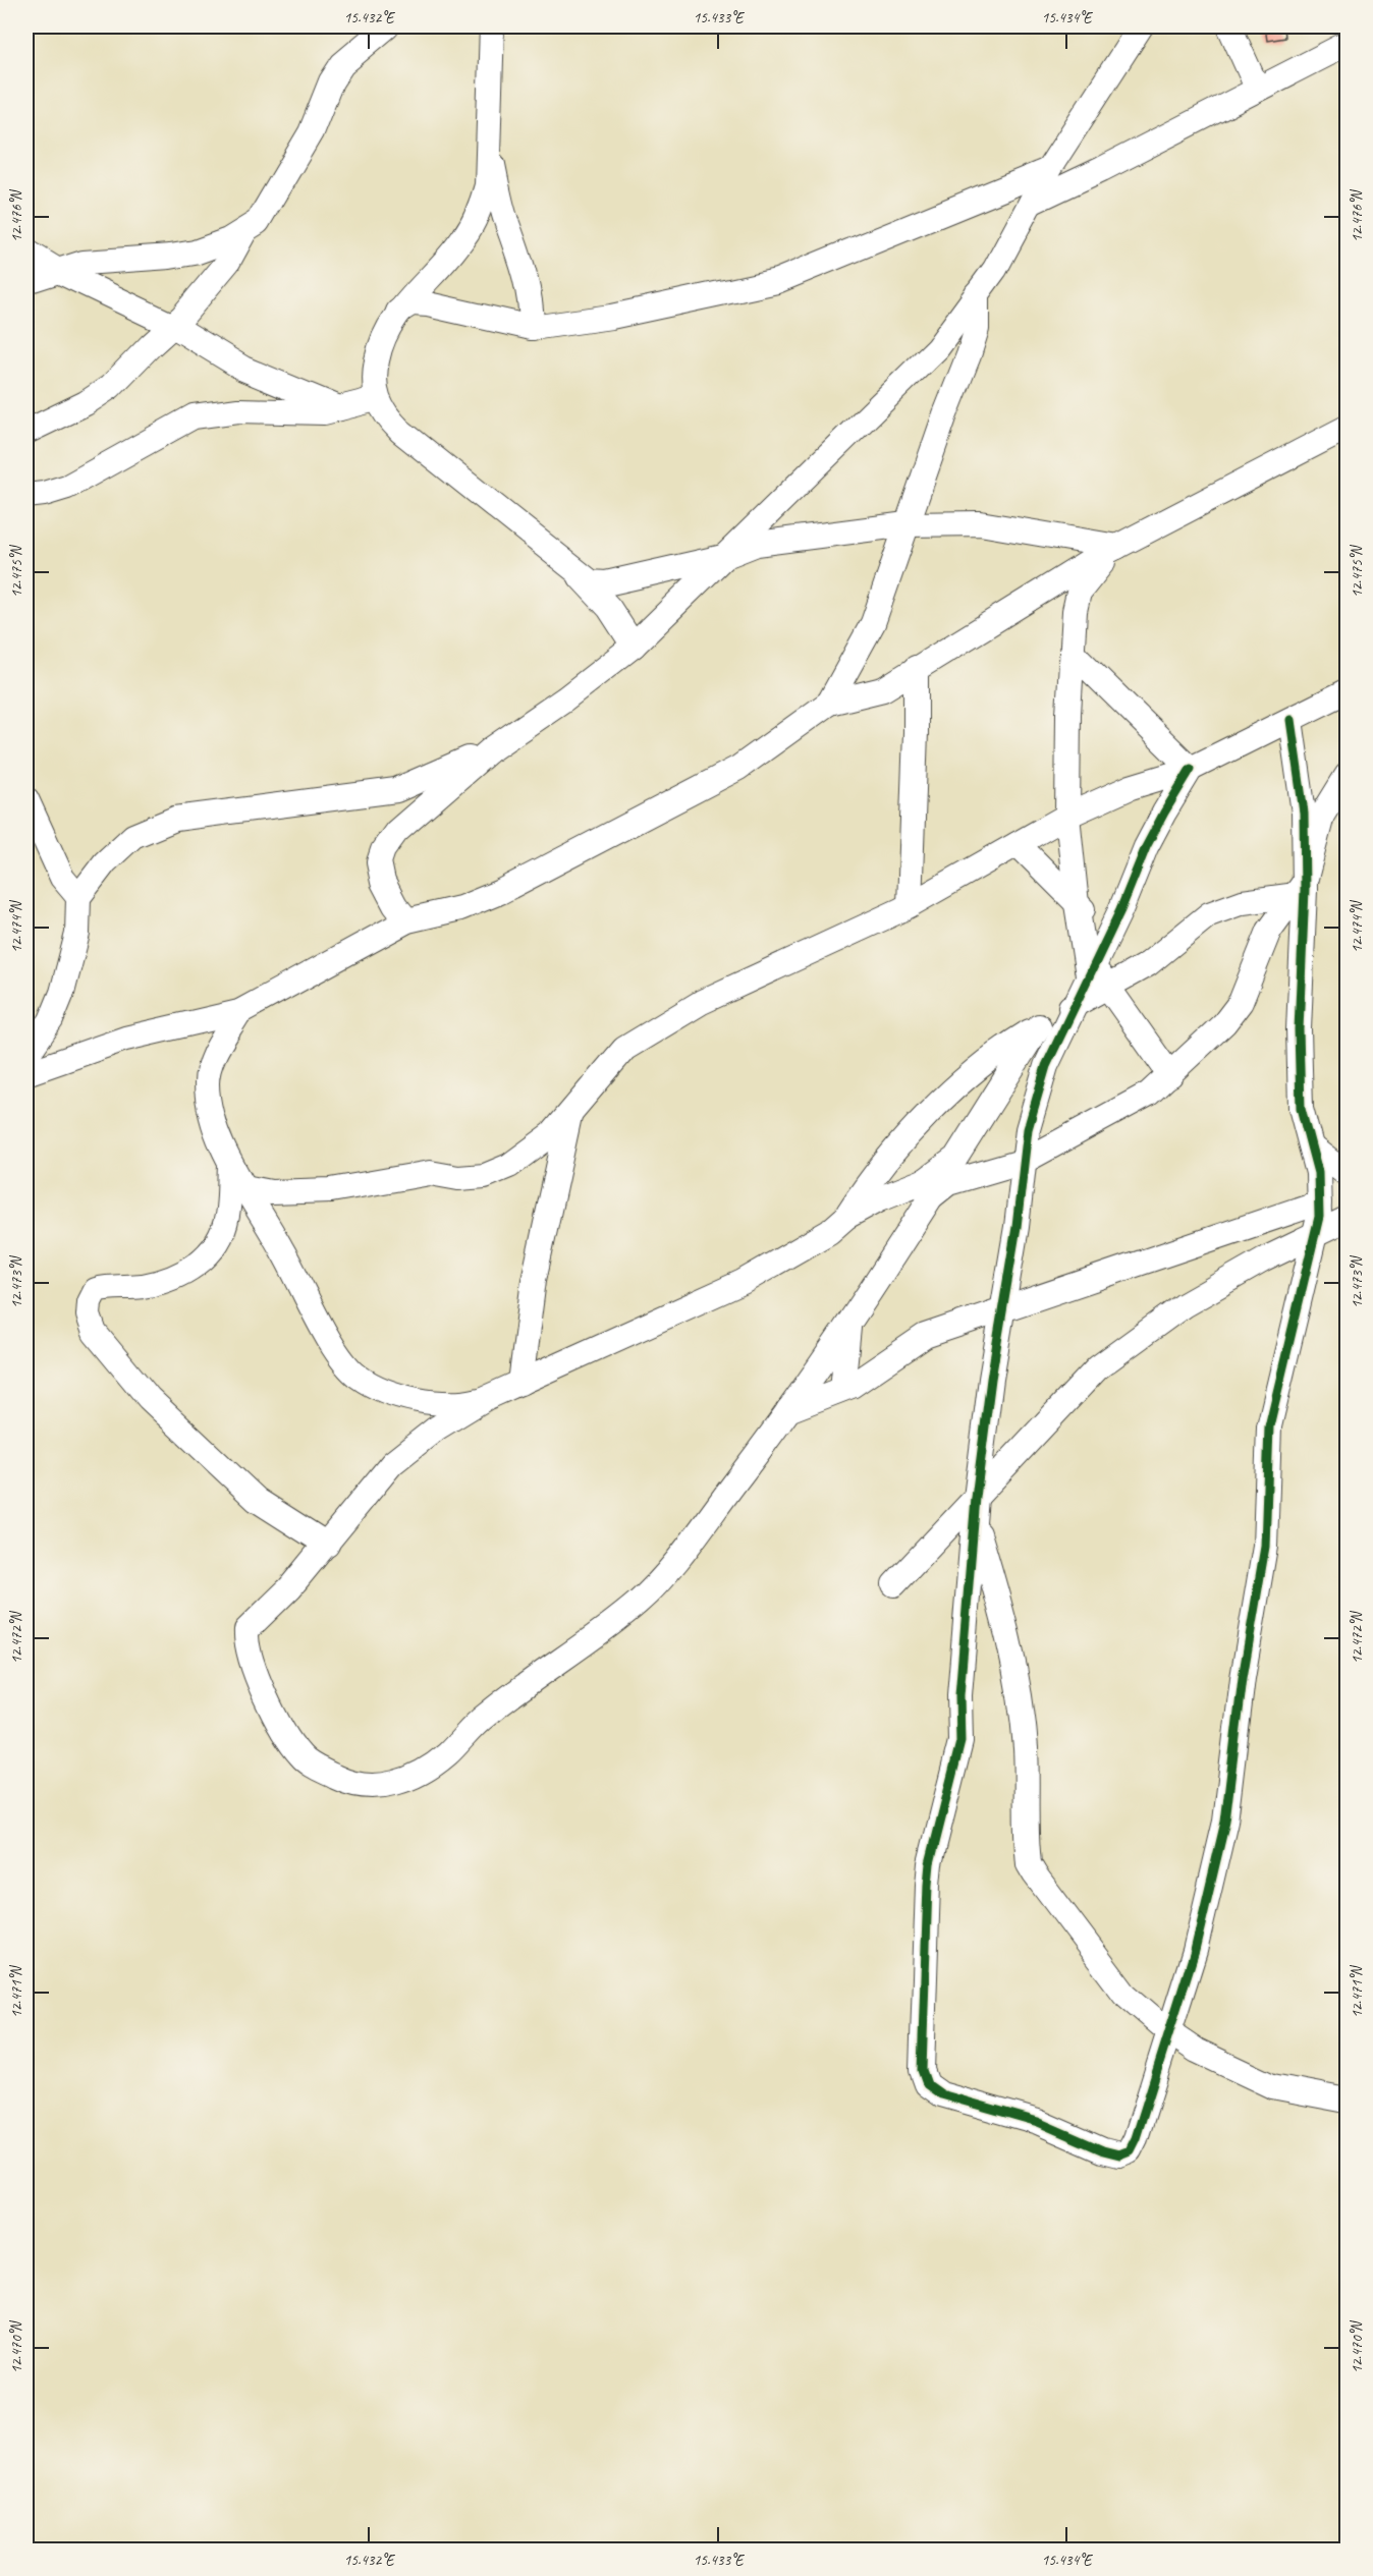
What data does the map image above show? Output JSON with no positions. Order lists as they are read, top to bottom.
{
  "coordinates": [
    "15.432°E",
    "15.433°E",
    "15.434°E",
    "12.476°N",
    "12.475°N",
    "12.474°N",
    "12.473°N",
    "12.472°N",
    "12.471°N",
    "12.470°N"
  ]
}
